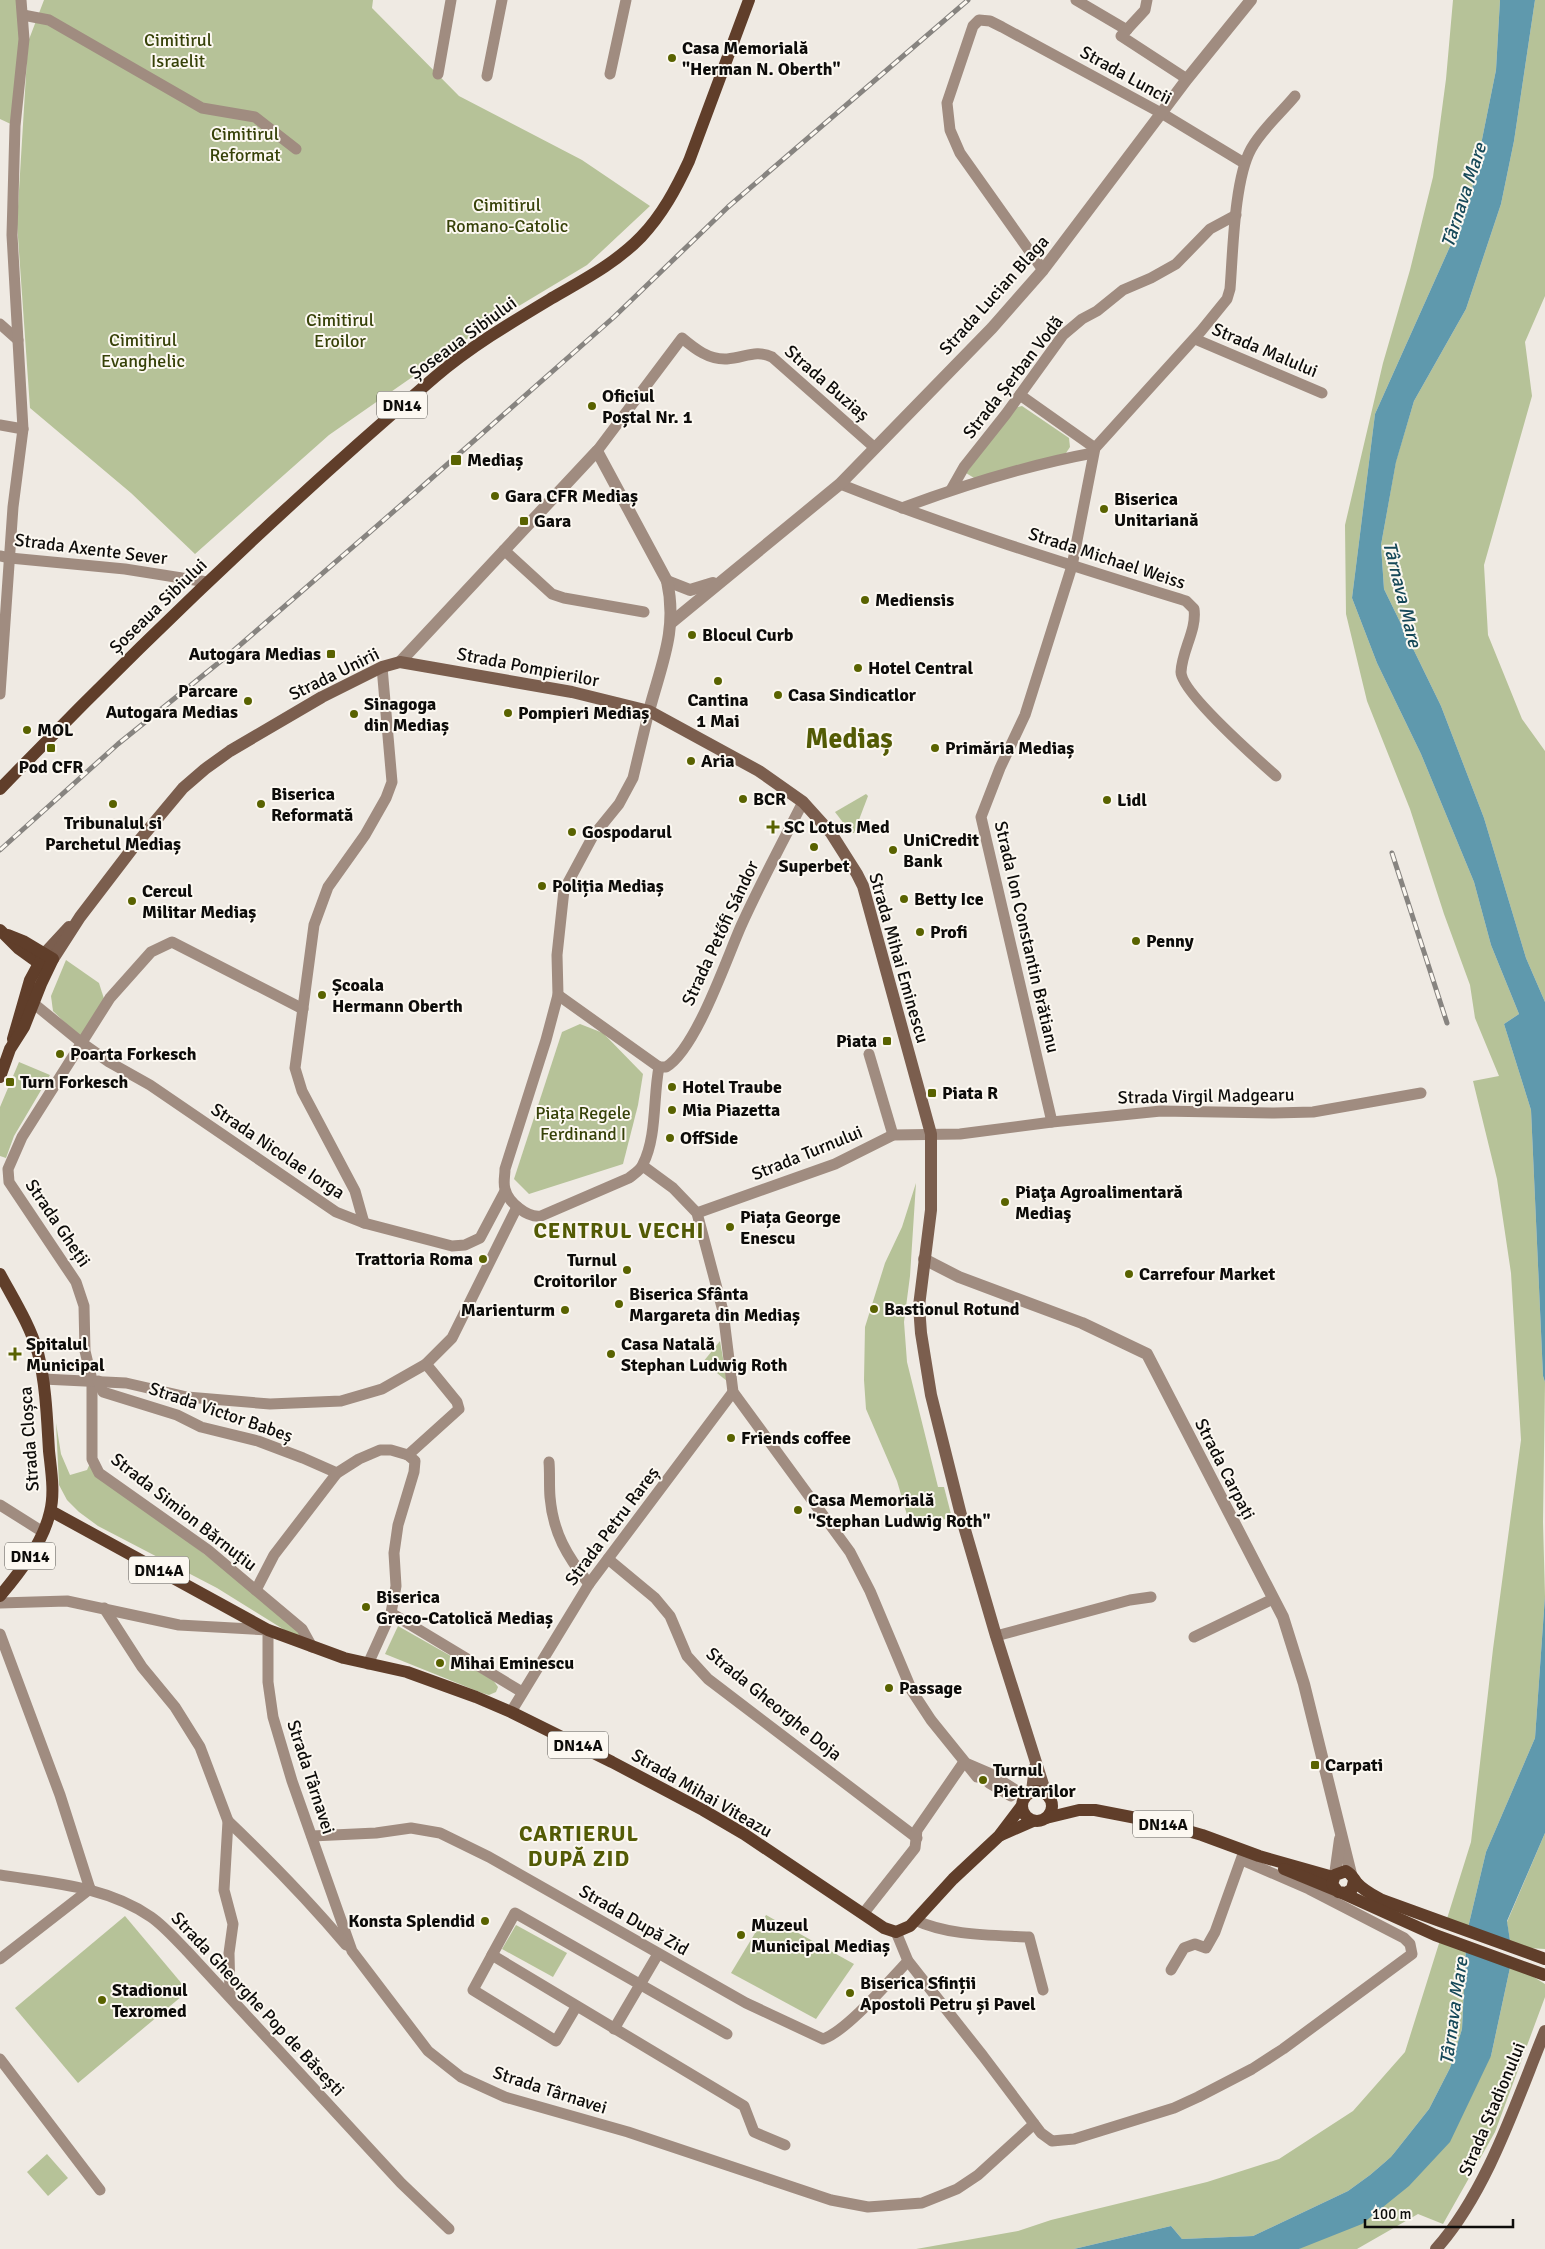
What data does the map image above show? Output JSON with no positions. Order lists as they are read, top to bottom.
{
  "streets": {
    "main road": [
      "Șoseaua Sibiului",
      "DN14",
      "Strada Pompierilor",
      "Strada Unirii",
      "Strada Mihai Eminescu",
      "Strada Cloșca",
      "DN14A",
      "Strada Mihai Viteazu",
      "Strada Stadionului"
    ],
    "street": [
      "Strada Luncii",
      "Strada Lucian Blaga",
      "Strada Malului",
      "Strada Șerban Vodă",
      "Strada Buziaș",
      "Strada Axente Sever",
      "Strada Michael Weiss",
      "Strada Petőfi Sándor",
      "Strada Ion Constantin Brătianu",
      "Strada Virgil Madgearu",
      "Strada Nicolae Iorga",
      "Strada Turnului",
      "Strada Gheții",
      "Strada Victor Babeș",
      "Strada Carpați",
      "Strada Simion Bărnuțiu",
      "Strada Petru Rareș",
      "Strada Gheorghe Doja",
      "Strada Târnavei",
      "Strada După Zid",
      "Strada Gheorghe Pop de Băsești"
    ]
  },
  "crossings": [
    ["Strada Luncii", "Strada Lucian Blaga"],
    ["Strada Lucian Blaga", "Strada Buziaș"],
    ["Strada Lucian Blaga", "Strada Michael Weiss"],
    ["Șoseaua Sibiului", "Strada Axente Sever"],
    ["Strada Buziaș", "Strada Unirii"],
    ["Strada Michael Weiss", "Strada Ion Constantin Brătianu"],
    ["Strada Pompierilor", "Strada Unirii"],
    ["Strada Pompierilor", "Strada Mihai Eminescu"],
    ["Strada Petőfi Sándor", "Strada Mihai Eminescu"],
    ["Strada Ion Constantin Brătianu", "Strada Virgil Madgearu"],
    ["Strada Mihai Eminescu", "Strada Virgil Madgearu"],
    ["Strada Mihai Eminescu", "Strada Turnului"],
    ["Strada Mihai Eminescu", "Strada Carpați"],
    ["Strada Mihai Eminescu", "DN14A"],
    ["Strada Virgil Madgearu", "Strada Turnului"],
    ["Strada Nicolae Iorga", "Strada Gheții"],
    ["Strada Gheții", "Strada Victor Babeș"],
    ["Strada Gheții", "Strada Simion Bărnuțiu"],
    ["Strada Victor Babeș", "Strada Simion Bărnuțiu"],
    ["Strada Cloșca", "DN14A"],
    ["Strada Carpați", "DN14A"],
    ["Strada Simion Bărnuțiu", "Strada Mihai Viteazu"],
    ["Strada Petru Rareș", "Strada Gheorghe Doja"],
    ["Strada Petru Rareș", "Strada Mihai Viteazu"],
    ["DN14A", "Strada Târnavei"],
    ["DN14A", "Strada Mihai Viteazu"],
    ["Strada Târnavei", "Strada Mihai Viteazu"],
    ["Strada Târnavei", "Strada După Zid"]
  ],
  "districts": ["Mediaș", "CENTRUL VECHI", "CARTIERUL DUPĂ ZID"],
  "water": ["Târnava Mare"],
  "parks": [
    "Cimitirul Israelit",
    "Cimitirul Reformat",
    "Cimitirul Romano-Catolic",
    "Cimitirul Eroilor",
    "Cimitirul Evanghelic",
    "Piața Regele Ferdinand I"
  ],
  "places": {
    "other": [
      "Casa Memorială \"Herman N. Oberth\"",
      "Oficiul Poștal Nr. 1",
      "Gara CFR Mediaș",
      "Biserica Unitariană",
      "Mediensis",
      "Blocul Curb",
      "Hotel Central",
      "Cantina 1 Mai",
      "Casa Sindicatlor",
      "Parcare Autogara Medias",
      "Pompieri Mediaș",
      "Sinagoga din Mediaș",
      "MOL",
      "Primăria Mediaș",
      "Aria",
      "BCR",
      "Lidl",
      "Tribunalul si Parchetul Mediaș",
      "Biserica Reformată",
      "Gospodarul",
      "Superbet",
      "UniCredit Bank",
      "Poliția Mediaș",
      "Betty Ice",
      "Cercul Militar Mediaș",
      "Profi",
      "Penny",
      "Școala Hermann Oberth",
      "Poarta Forkesch",
      "Hotel Traube",
      "Mia Piazetta",
      "OffSide",
      "Piaţa Agroalimentară Mediaş",
      "Piața George Enescu",
      "Trattoria Roma",
      "Turnul Croitorilor",
      "Carrefour Market",
      "Biserica Sfânta Margareta din Mediaș",
      "Bastionul Rotund",
      "Marienturm",
      "Casa Natală Stephan Ludwig Roth",
      "Friends coffee",
      "Casa Memorială \"Stephan Ludwig Roth\"",
      "Biserica Greco-Catolică Mediaș",
      "Mihai Eminescu",
      "Passage",
      "Turnul Pietrarilor",
      "Konsta Splendid",
      "Muzeul Municipal Mediaș",
      "Biserica Sfinții Apostoli Petru și Pavel",
      "Stadionul Texromed"
    ],
    "transit": [
      "Mediaș",
      "Gara",
      "Autogara Medias",
      "Pod CFR",
      "Piata",
      "Turn Forkesch",
      "Piata R",
      "Carpati"
    ],
    "health": ["SC Lotus Med", "Spitalul Municipal"]
  },
  "scale_bar": "100 m"
}
